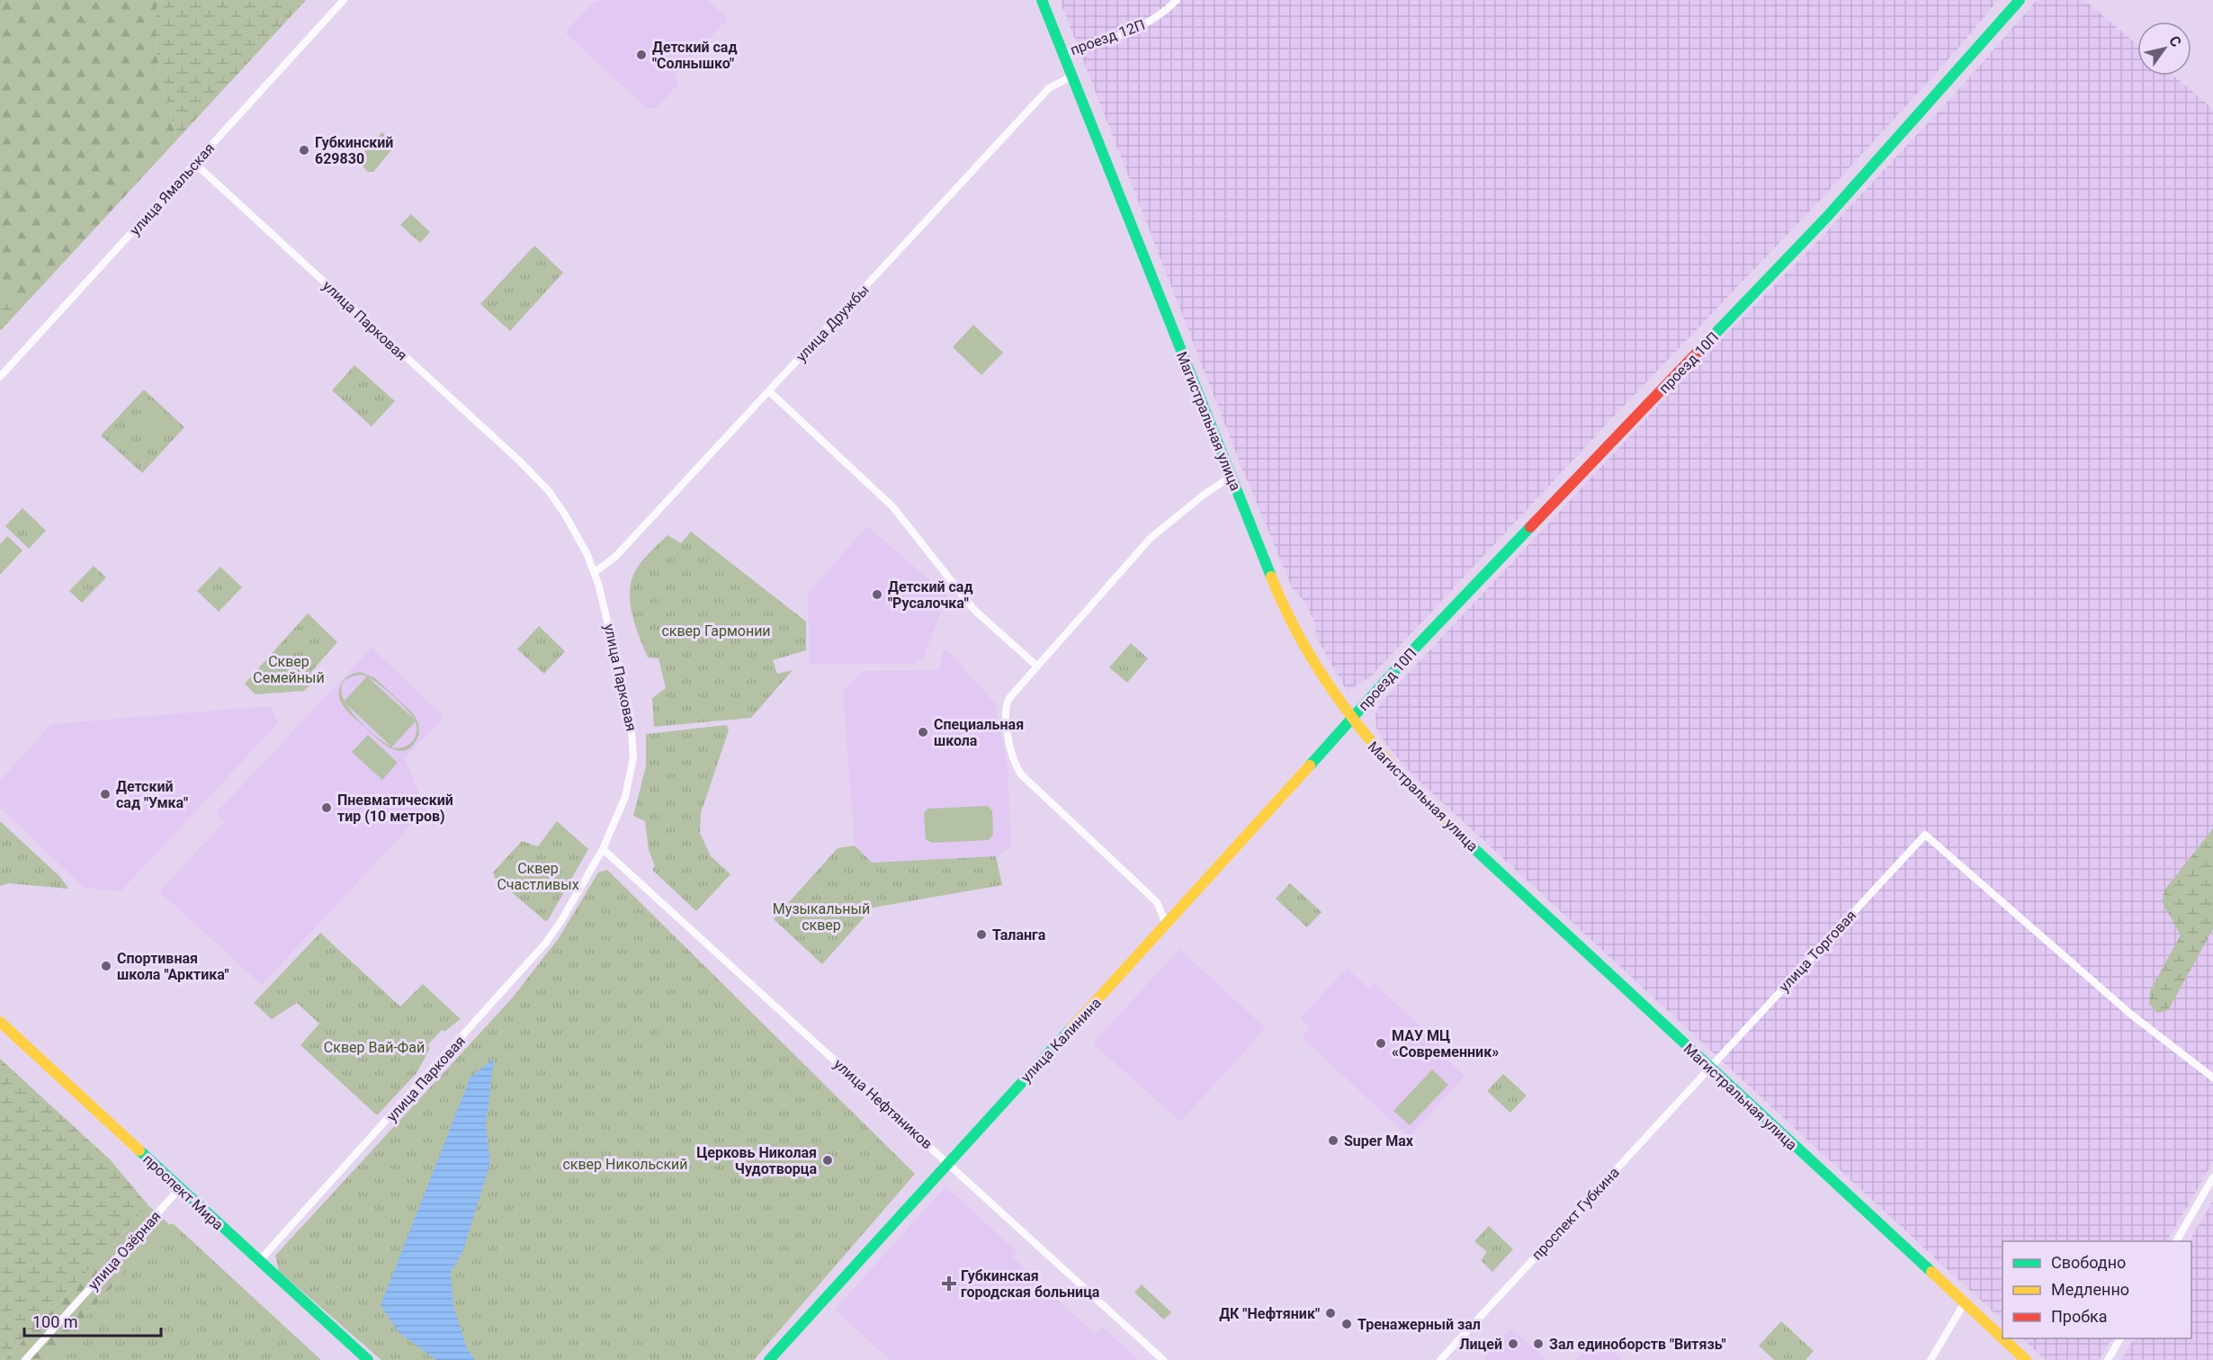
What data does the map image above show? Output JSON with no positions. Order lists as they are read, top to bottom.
{
  "streets": {
    "main road": [
      "проезд 10П",
      "Магистральная улица",
      "улица Калинина",
      "проспект Мира"
    ],
    "street": [
      "проезд 12П",
      "улица Ямальская",
      "улица Парковая",
      "улица Дружбы",
      "улица Торговая",
      "улица Нефтяников",
      "проспект Губкина",
      "улица Озёрная"
    ]
  },
  "crossings": [
    ["проезд 12П", "Магистральная улица"],
    ["улица Ямальская", "улица Парковая"],
    ["улица Парковая", "улица Дружбы"],
    ["улица Парковая", "улица Нефтяников"],
    ["улица Парковая", "проспект Мира"],
    ["улица Дружбы", "Магистральная улица"],
    ["проезд 10П", "Магистральная улица"],
    ["проезд 10П", "улица Калинина"],
    ["Магистральная улица", "улица Торговая"],
    ["Магистральная улица", "улица Калинина"],
    ["Магистральная улица", "проспект Губкина"],
    ["улица Торговая", "проспект Губкина"],
    ["улица Калинина", "улица Нефтяников"],
    ["проспект Мира", "улица Озёрная"]
  ],
  "parks": [
    "сквер Гармонии",
    "Сквер Семейный",
    "Сквер Счастливых",
    "Музыкальный сквер",
    "Сквер Вай-Фай",
    "сквер Никольский"
  ],
  "places": {
    "other": [
      "Детский сад \"Солнышко\"",
      "Губкинский 629830",
      "Детский сад \"Русалочка\"",
      "Специальная школа",
      "Детский сад \"Умка\"",
      "Пневматический тир (10 метров)",
      "Таланга",
      "Спортивная школа \"Арктика\"",
      "МАУ МЦ «Современник»",
      "Super Max",
      "Церковь Николая Чудотворца",
      "ДК \"Нефтяник\"",
      "Тренажерный зал",
      "Лицей",
      "Зал единоборств \"Витязь\""
    ],
    "health": ["Губкинская городская больница"]
  },
  "legend": ["Свободно", "Медленно", "Пробка"],
  "scale_bar": "100 m",
  "north": "top right"
}
